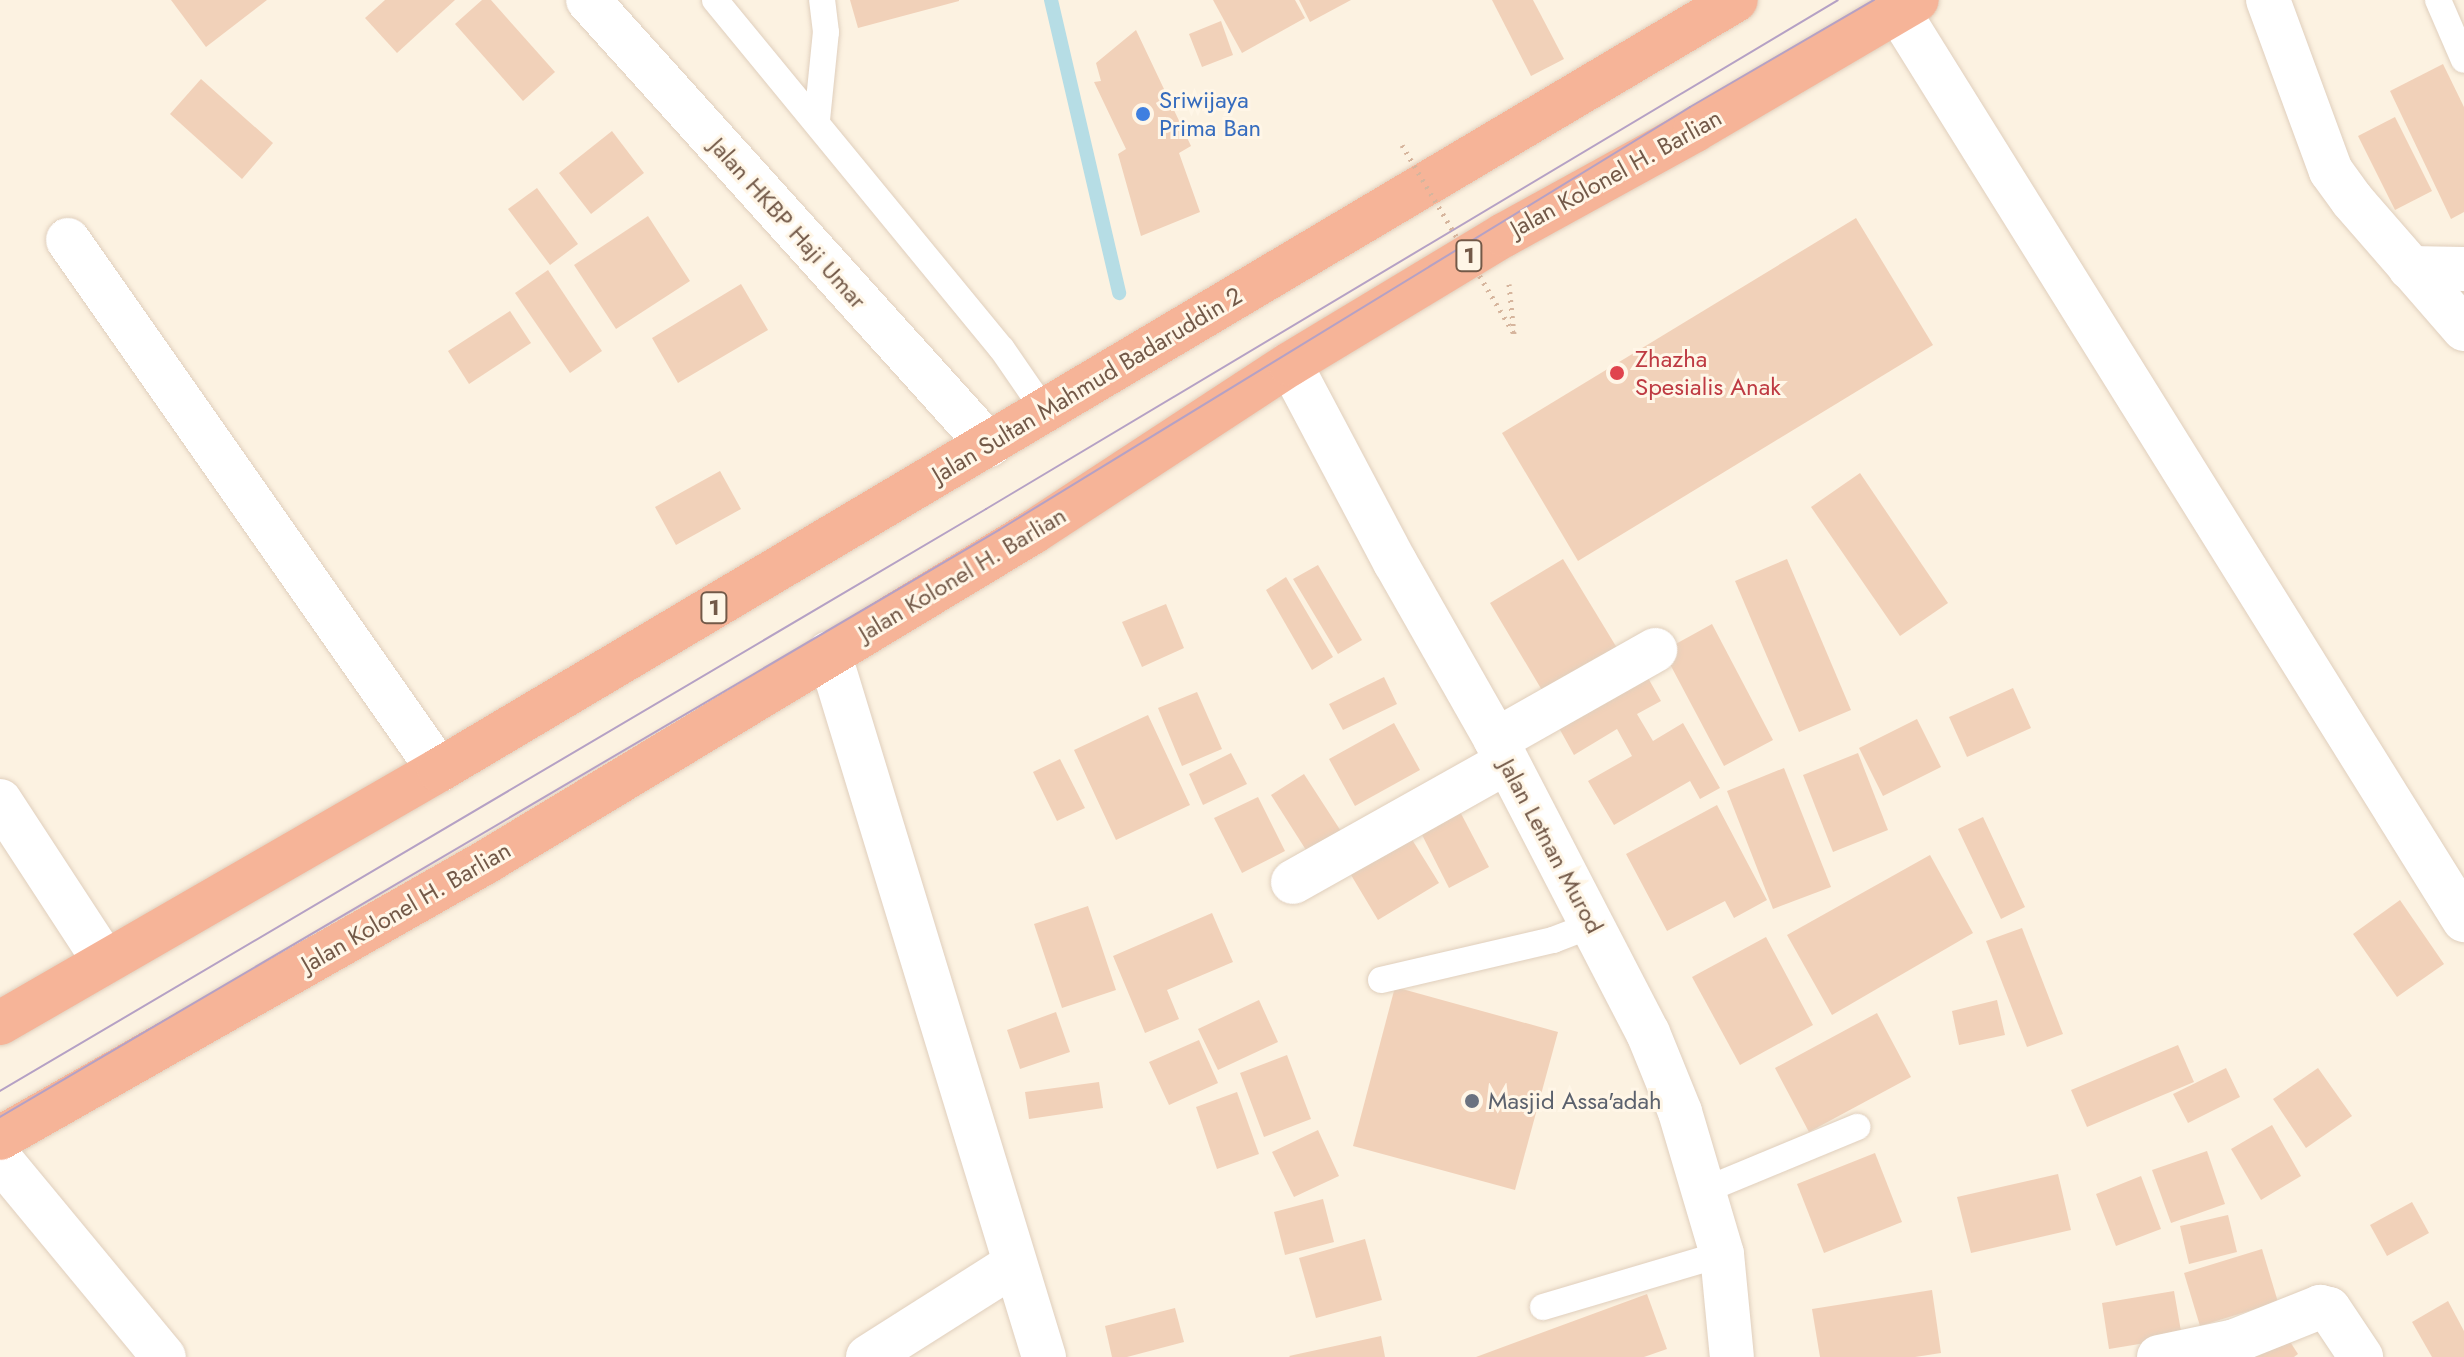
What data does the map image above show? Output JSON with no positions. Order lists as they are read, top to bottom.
{
  "streets": {
    "highway": ["Jalan Kolonel H. Barlian", "1", "Jalan Sultan Mahmud Badaruddin 2"],
    "street": ["Jalan HKBP Haji Umar", "Jalan Letnan Murod"]
  },
  "crossings": [
    ["Jalan Kolonel H. Barlian", "Jalan Letnan Murod"],
    ["Jalan HKBP Haji Umar", "Jalan Sultan Mahmud Badaruddin 2"],
    ["1", "Jalan Sultan Mahmud Badaruddin 2"]
  ],
  "places": ["Sriwijaya Prima Ban", "Zhazha Spesialis Anak", "Masjid Assa'adah"]
}
